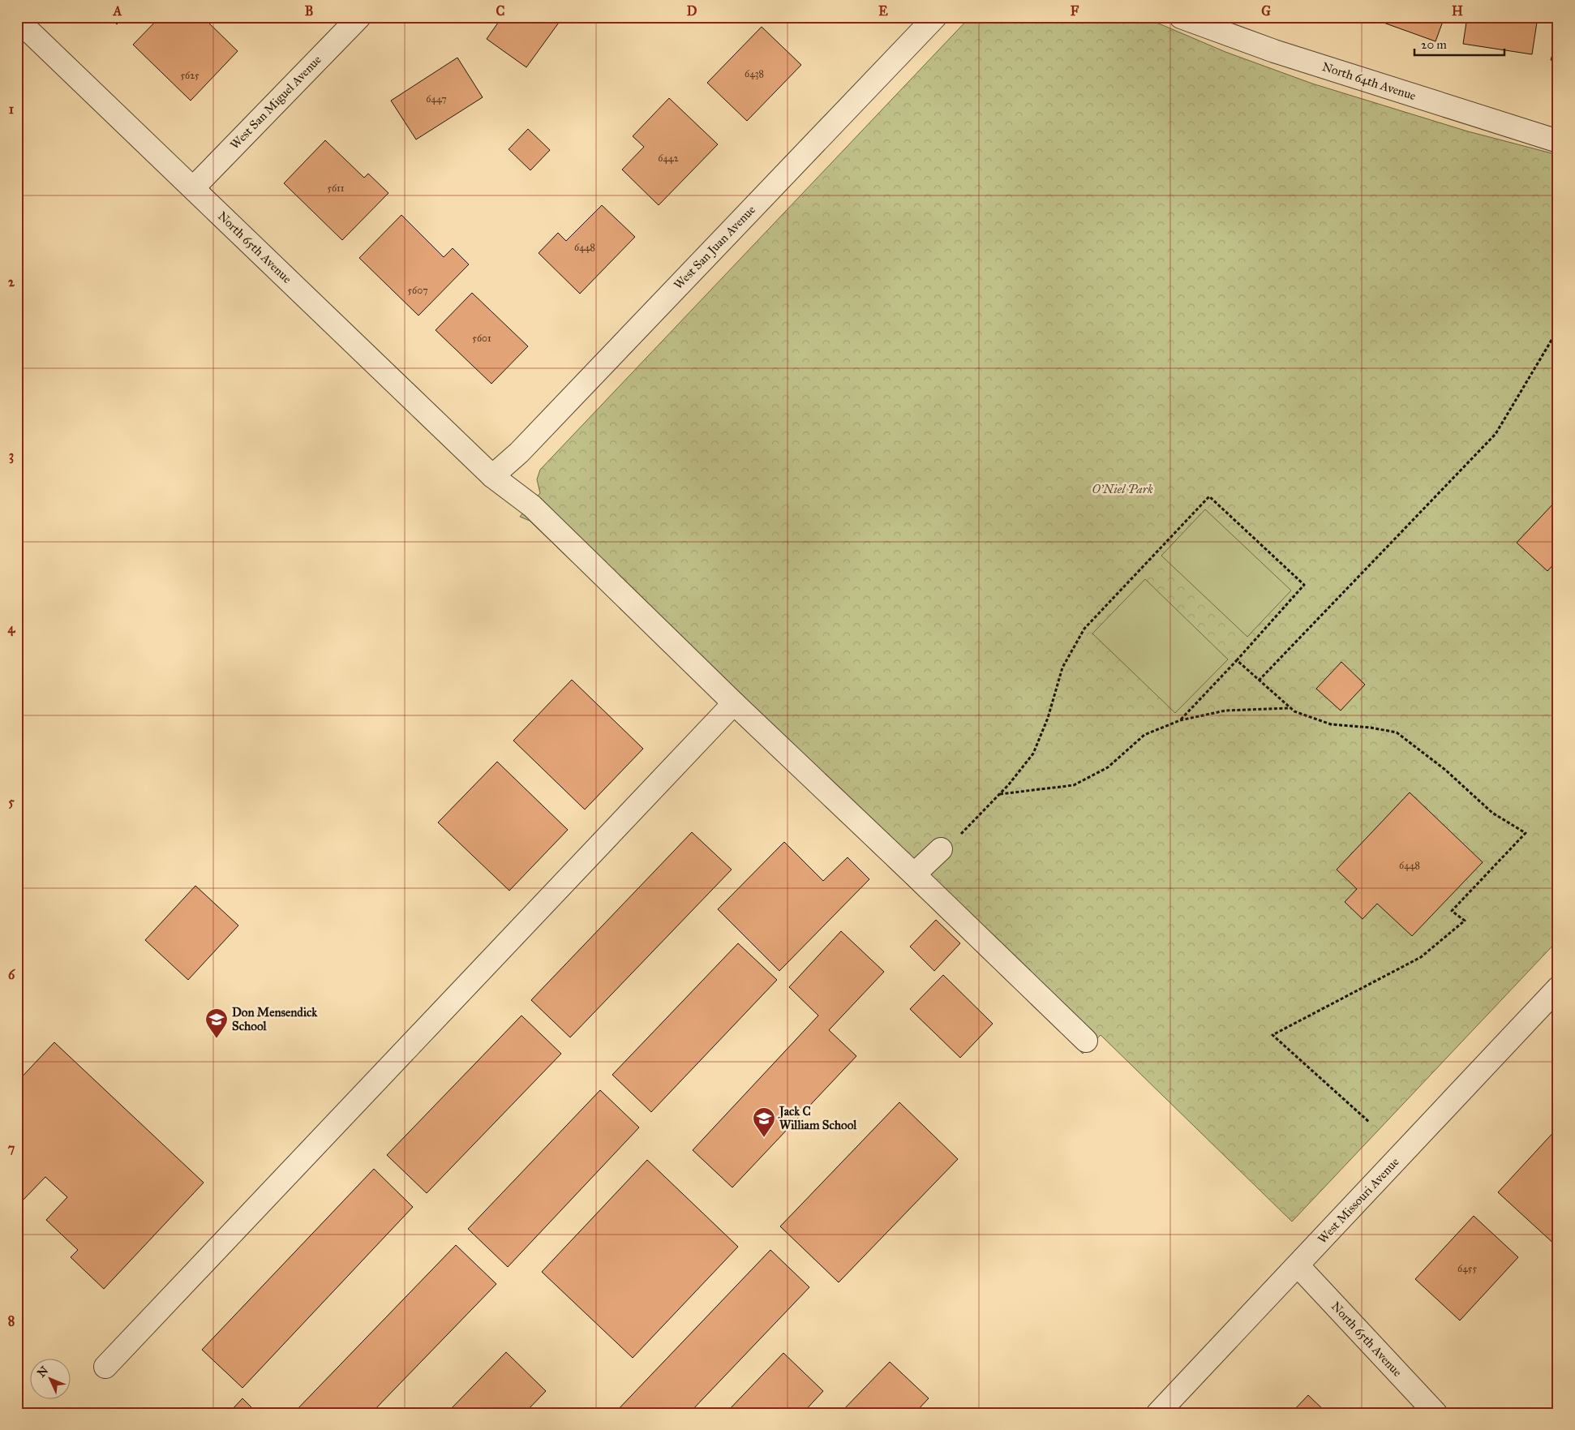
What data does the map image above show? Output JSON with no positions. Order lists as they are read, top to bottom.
{
  "streets": {
    "street": [
      "North 64th Avenue",
      "West San Miguel Avenue",
      "North 65th Avenue",
      "West San Juan Avenue",
      "West Missouri Avenue"
    ]
  },
  "crossings": [
    ["West San Miguel Avenue", "North 65th Avenue"],
    ["North 65th Avenue", "West San Juan Avenue"],
    ["North 65th Avenue", "West Missouri Avenue"]
  ],
  "parks": ["O'Niel Park"],
  "places": {
    "school or university": ["Don Mensendick School", "Jack C William School"]
  },
  "house_numbers": [
    "6438",
    "5625",
    "6447",
    "6442",
    "5611",
    "6448",
    "5607",
    "5601",
    "6448",
    "6455"
  ],
  "scale_bar": "20 m",
  "north": "top left",
  "grid": {
    "columns": [
      "A",
      "B",
      "C",
      "D",
      "E",
      "F",
      "G",
      "H"
    ],
    "rows": [
      "1",
      "2",
      "3",
      "4",
      "5",
      "6",
      "7",
      "8"
    ]
  }
}
